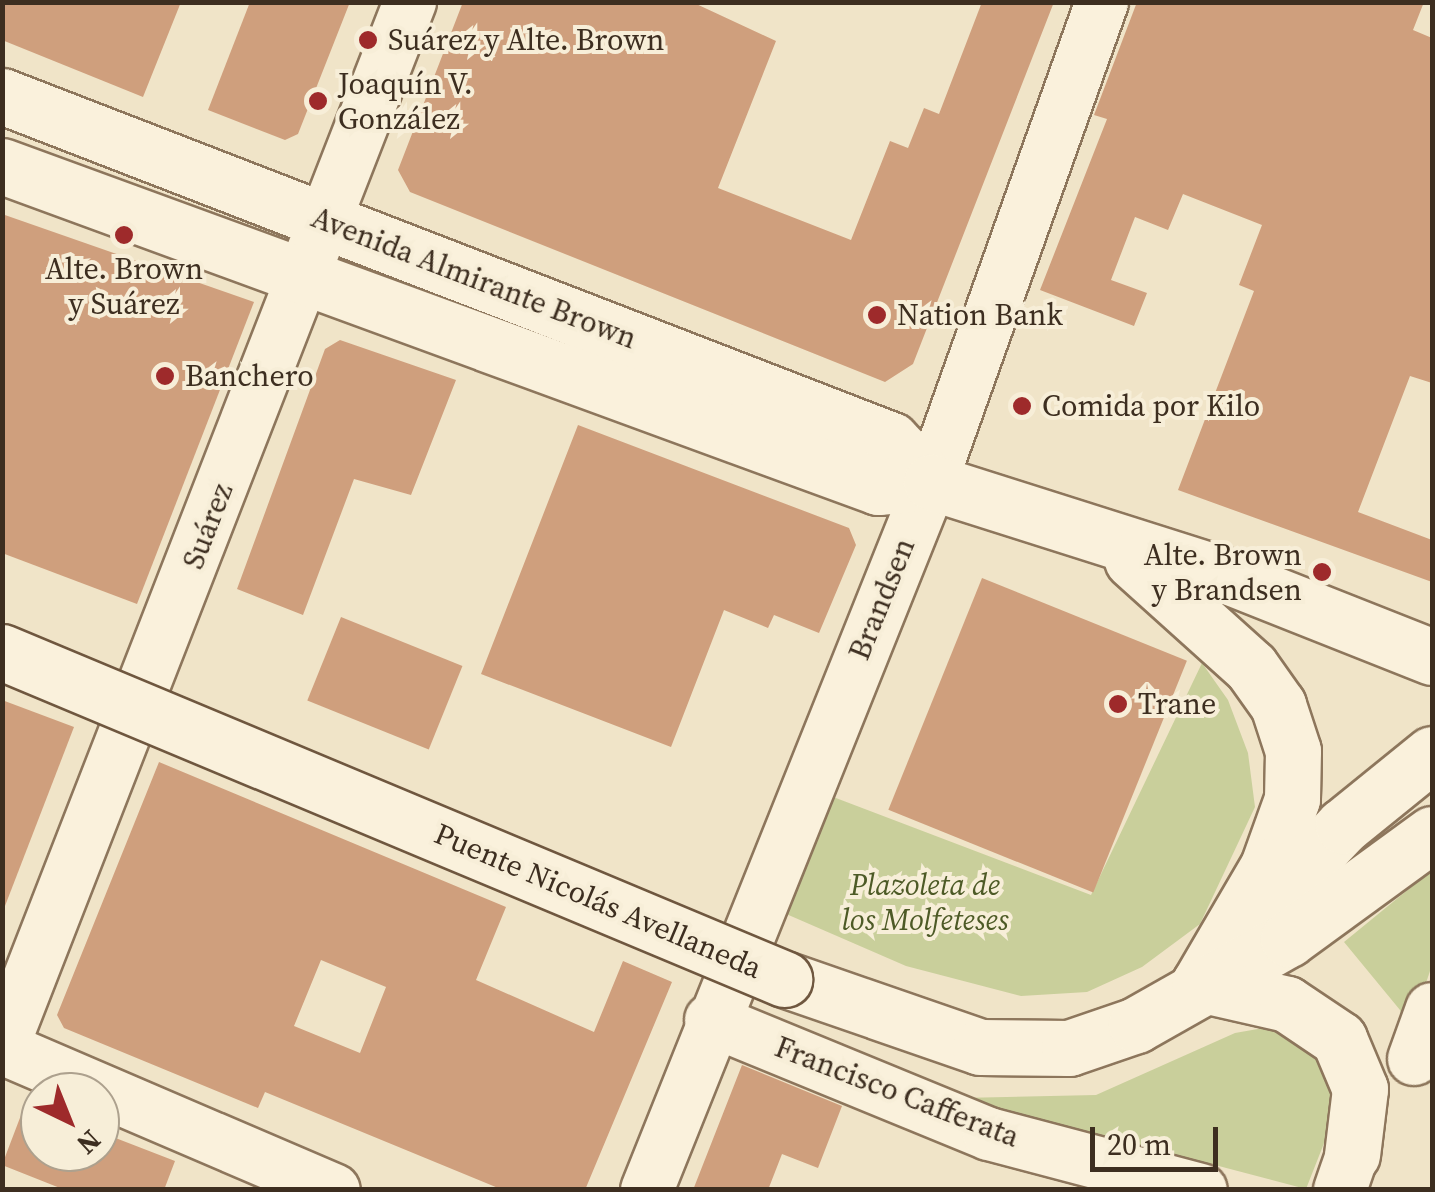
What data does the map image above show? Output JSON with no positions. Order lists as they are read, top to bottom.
{
  "streets": {
    "main road": ["Avenida Almirante Brown", "Puente Nicolás Avellaneda"],
    "street": ["Suárez", "Brandsen", "Francisco Cafferata"]
  },
  "crossings": [
    ["Avenida Almirante Brown", "Suárez"],
    ["Avenida Almirante Brown", "Brandsen"],
    ["Brandsen", "Francisco Cafferata"]
  ],
  "parks": ["Plazoleta de los Molfeteses"],
  "places": [
    "Suárez y Alte. Brown",
    "Joaquín V. González",
    "Alte. Brown y Suárez",
    "Nation Bank",
    "Banchero",
    "Comida por Kilo",
    "Alte. Brown y Brandsen",
    "Trane"
  ],
  "scale_bar": "20 m",
  "north": "bottom right"
}
